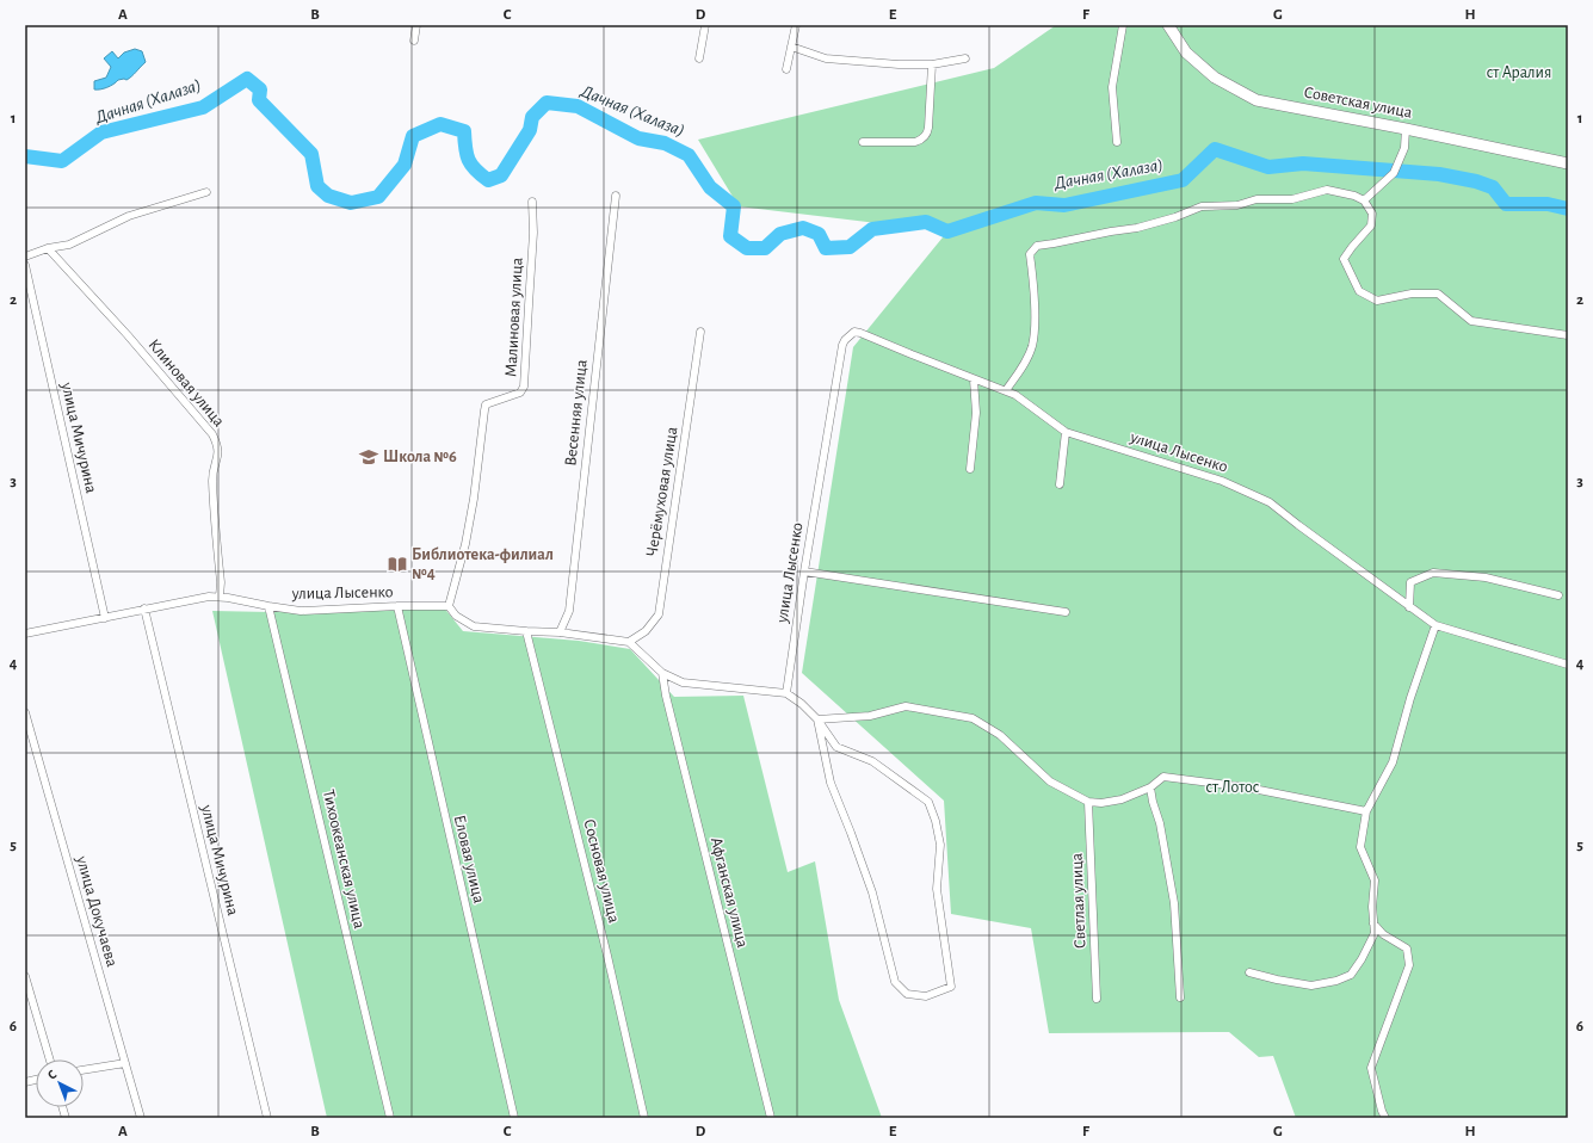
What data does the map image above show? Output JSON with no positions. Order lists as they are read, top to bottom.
{
  "streets": {
    "street": [
      "Советская улица",
      "Малиновая улица",
      "Клиновая улица",
      "Весенняя улица",
      "улица Мичурина",
      "улица Лысенко",
      "Черёмуховая улица",
      "Тихоокеанская улица",
      "Еловая улица",
      "Сосновая улица",
      "Афганская улица",
      "Светлая улица",
      "улица Докучаева"
    ]
  },
  "crossings": [
    ["Малиновая улица", "улица Лысенко"],
    ["Клиновая улица", "улица Лысенко"],
    ["улица Мичурина", "улица Лысенко"],
    ["улица Лысенко", "Тихоокеанская улица"],
    ["улица Лысенко", "Еловая улица"]
  ],
  "water": ["Дачная (Халаза)"],
  "parks": ["ст Аралия", "ст Лотос"],
  "places": {
    "school or university": ["Школа №6"],
    "library": ["Библиотека-филиал №4"]
  },
  "north": "top left",
  "grid": {
    "columns": [
      "A",
      "B",
      "C",
      "D",
      "E",
      "F",
      "G",
      "H"
    ],
    "rows": [
      "1",
      "2",
      "3",
      "4",
      "5",
      "6"
    ]
  }
}
